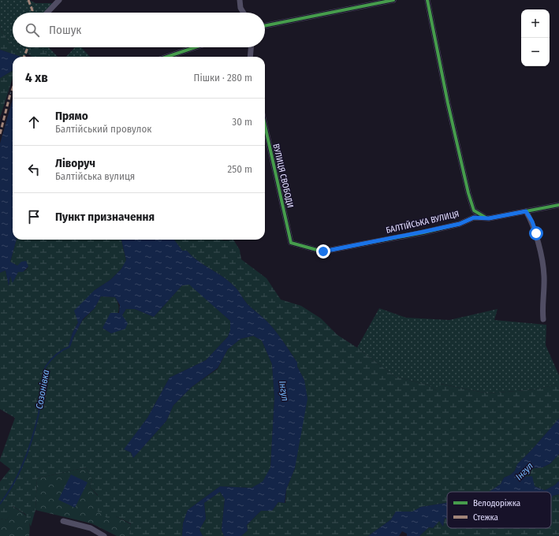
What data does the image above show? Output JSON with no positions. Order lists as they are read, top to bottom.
{
  "streets": {
    "street": ["ВУЛИЦЯ СВОБОДИ", "БАЛТІЙСЬКА ВУЛИЦЯ"]
  },
  "crossings": [
    ["ВУЛИЦЯ СВОБОДИ", "БАЛТІЙСЬКА ВУЛИЦЯ"]
  ],
  "water": ["Созонівка", "Інгул"],
  "legend": ["Велодоріжка", "Стежка"],
  "page": {
    "map_buttons": ["+", "−"],
    "search": "Пошук",
    "heading": ["4 хв", "Пішки · 280 m"],
    "list": [
      ["Прямо", "Балтійський провулок", "30 m"],
      ["Ліворуч", "Балтійська вулиця", "250 m"],
      "Пункт призначення"
    ]
  }
}
